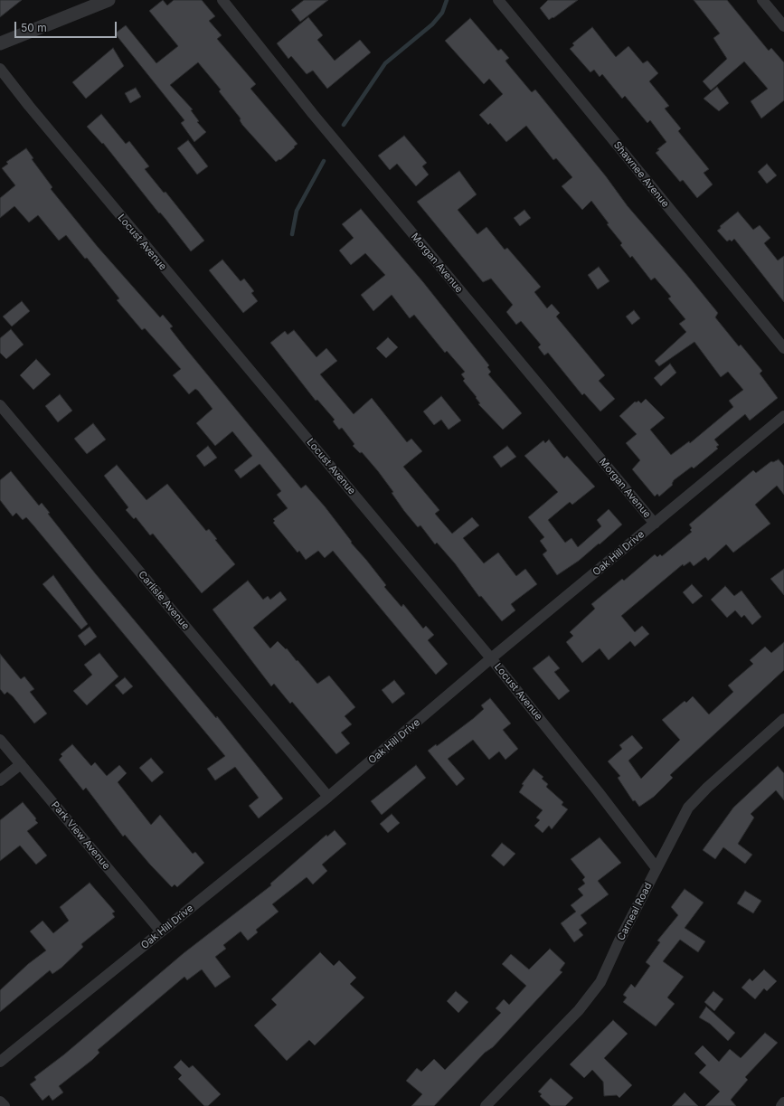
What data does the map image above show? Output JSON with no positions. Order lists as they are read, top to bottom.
{
  "streets": {
    "street": [
      "Shawnee Avenue",
      "Locust Avenue",
      "Morgan Avenue",
      "Oak Hill Drive",
      "Carlisle Avenue",
      "Park View Avenue",
      "Carneal Road"
    ]
  },
  "crossings": [
    ["Locust Avenue", "Oak Hill Drive"],
    ["Locust Avenue", "Carneal Road"],
    ["Morgan Avenue", "Oak Hill Drive"],
    ["Oak Hill Drive", "Carlisle Avenue"],
    ["Oak Hill Drive", "Park View Avenue"]
  ],
  "scale_bar": "50 m"
}
